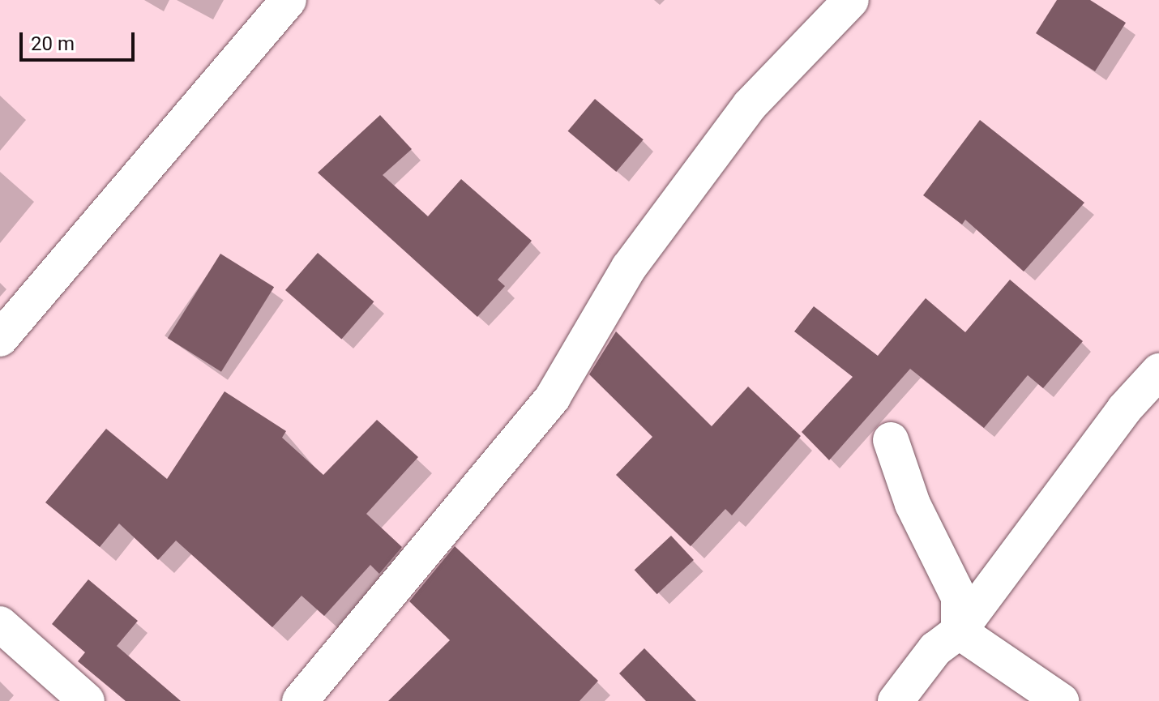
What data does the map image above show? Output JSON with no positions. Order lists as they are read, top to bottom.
{
  "scale_bar": "20 m"
}
